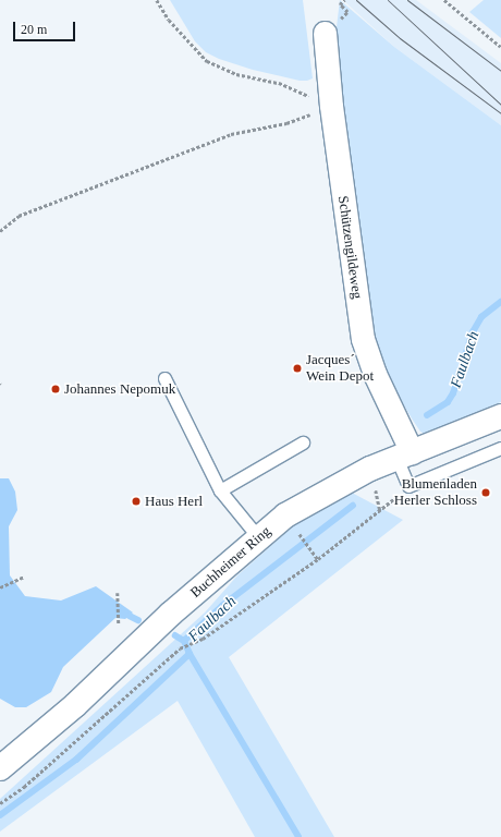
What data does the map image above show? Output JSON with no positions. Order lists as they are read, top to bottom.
{
  "streets": {
    "main road": ["Buchheimer Ring"],
    "street": ["Schützengildeweg"]
  },
  "crossings": [
    ["Schützengildeweg", "Buchheimer Ring"]
  ],
  "water": ["Faulbach"],
  "places": [
    "Jacques´ Wein Depot",
    "Johannes Nepomuk",
    "Blumenladen Herler Schloss",
    "Haus Herl"
  ],
  "scale_bar": "20 m"
}
